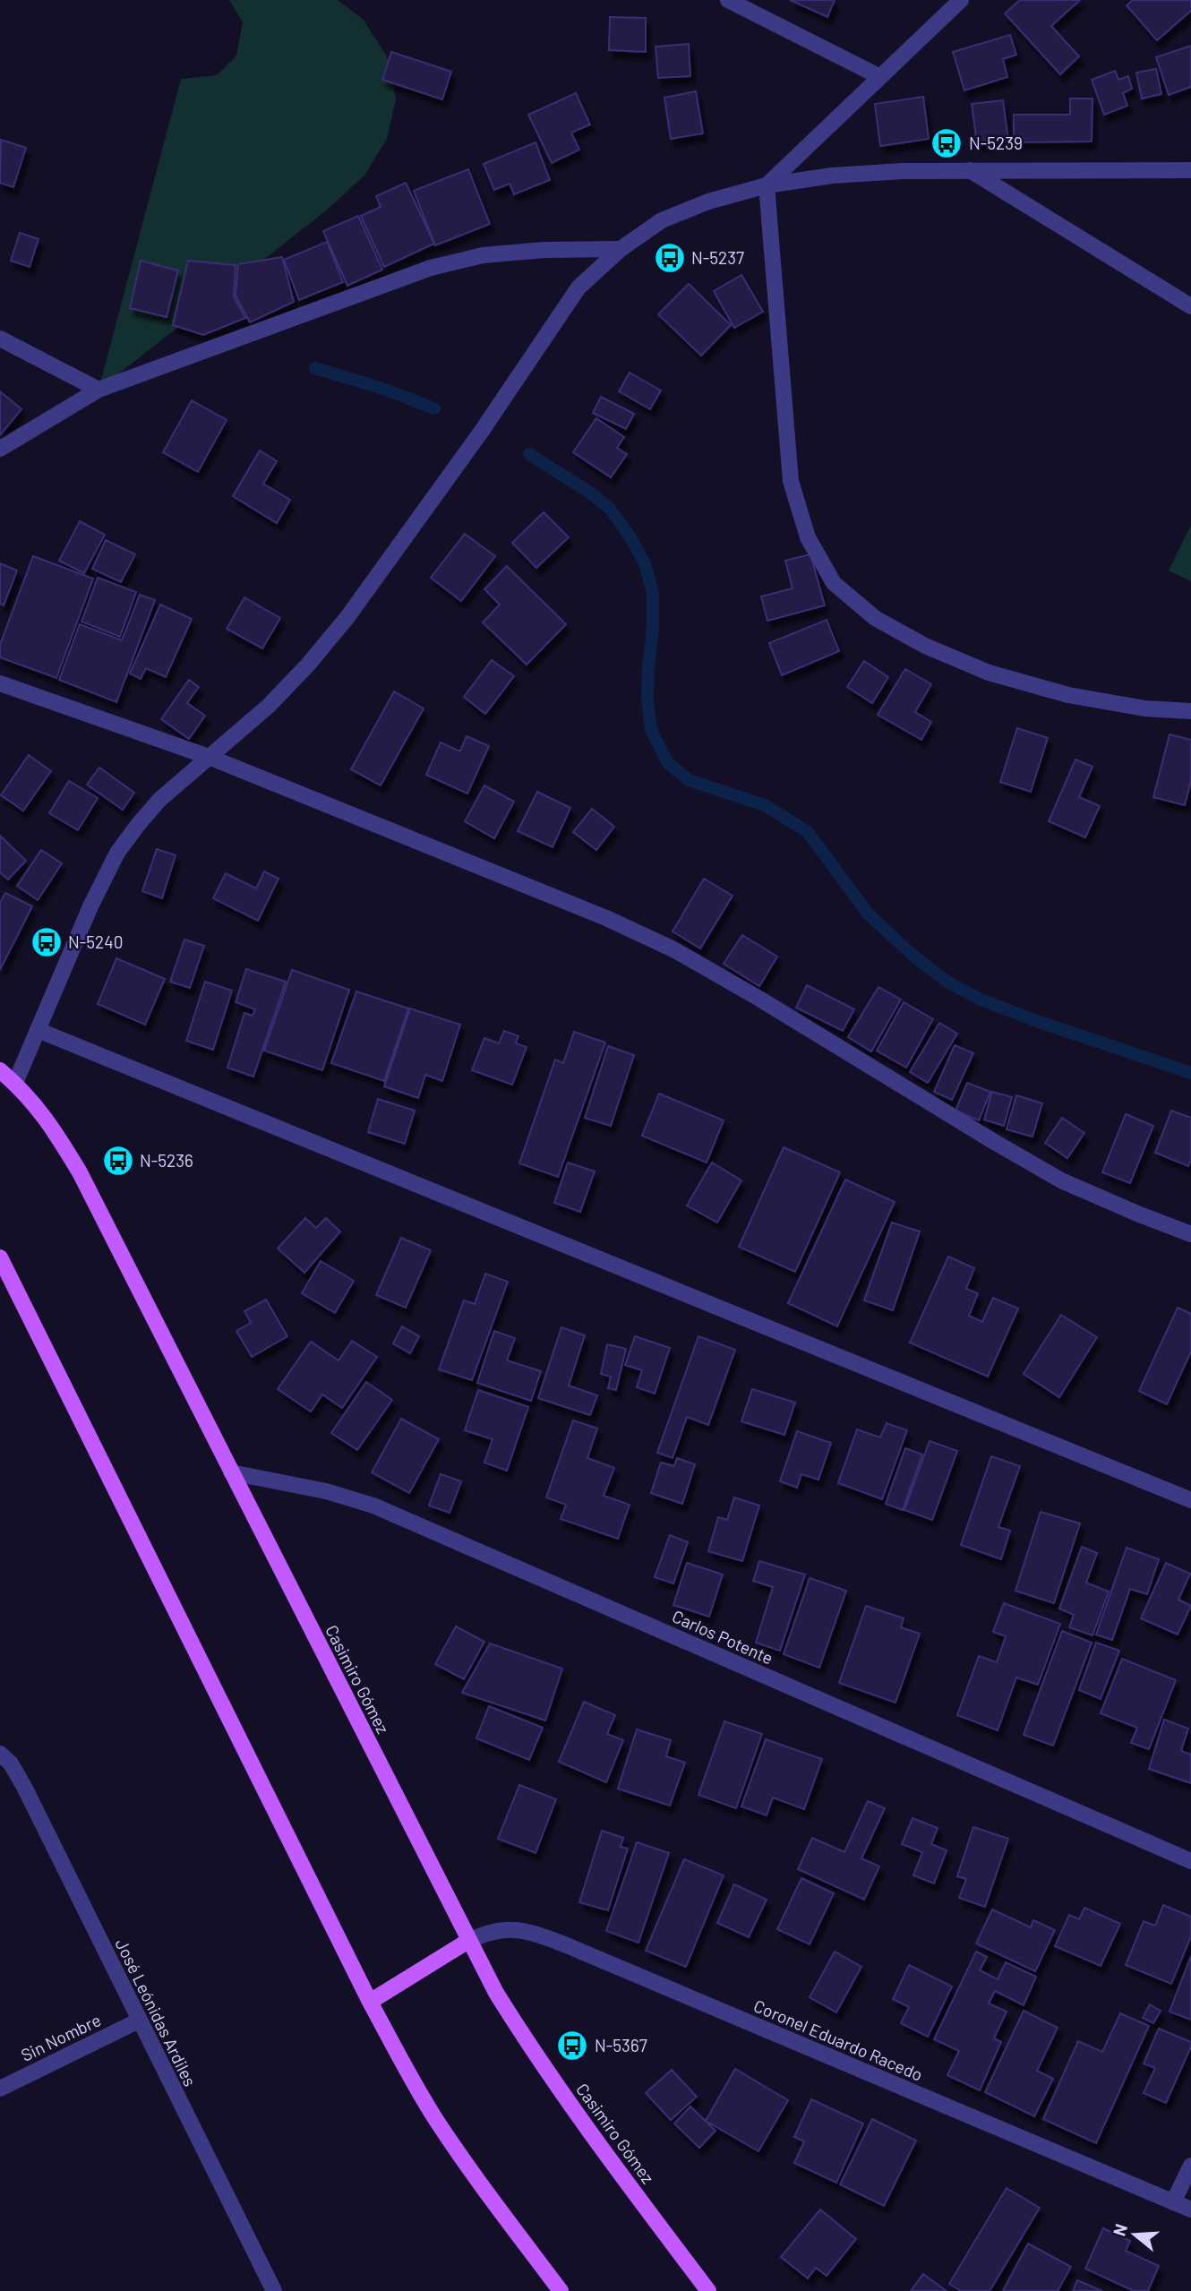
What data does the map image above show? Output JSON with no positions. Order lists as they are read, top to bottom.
{
  "streets": {
    "main road": ["Casimiro Gómez"],
    "street": [
      "Carlos Potente",
      "José Leónidas Ardiles",
      "Sin Nombre",
      "Coronel Eduardo Racedo"
    ]
  },
  "crossings": [
    ["Carlos Potente", "Casimiro Gómez"],
    ["Casimiro Gómez", "Coronel Eduardo Racedo"],
    ["José Leónidas Ardiles", "Sin Nombre"]
  ],
  "places": {
    "bus stop": [
      "N-5239",
      "N-5237",
      "N-5240",
      "N-5236",
      "N-5367"
    ]
  },
  "north": "left"
}
